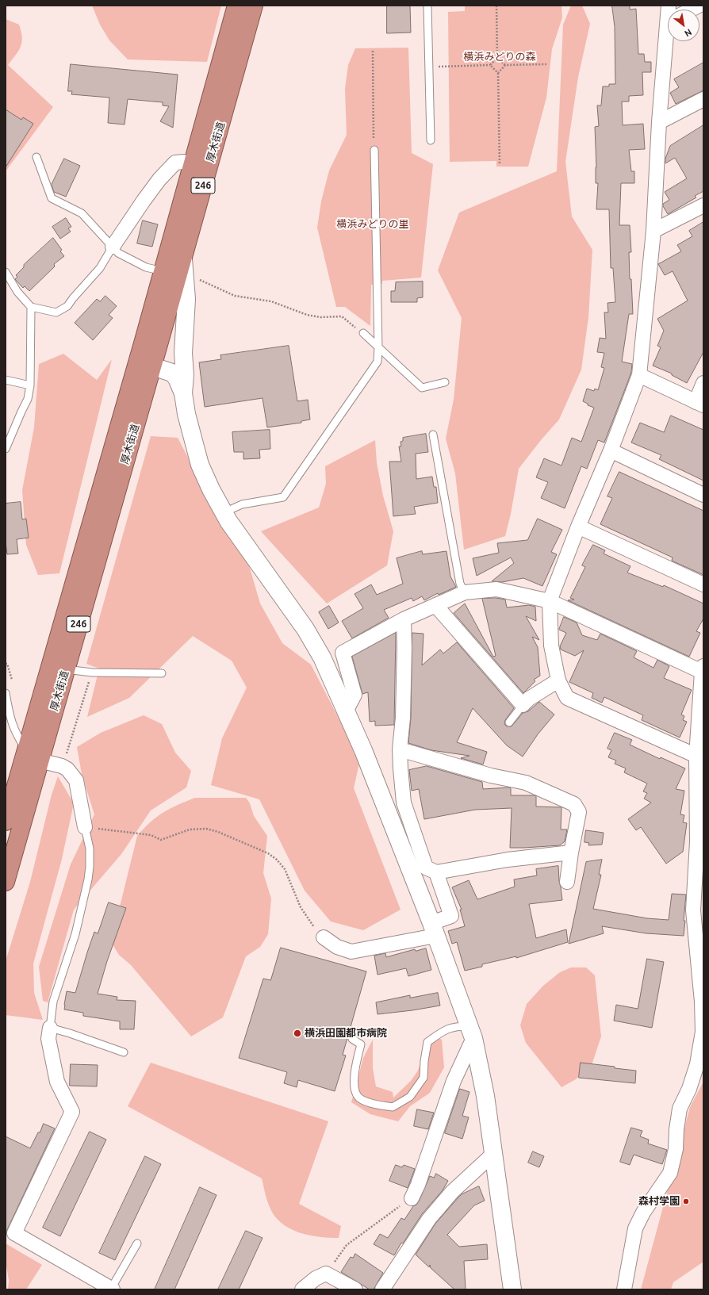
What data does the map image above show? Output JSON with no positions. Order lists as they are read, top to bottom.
{
  "streets": {
    "highway": ["厚木街道", "246"]
  },
  "parks": ["横浜みどりの森", "横浜みどりの里"],
  "places": ["横浜田園都市病院", "森村学園"],
  "north": "bottom right"
}
